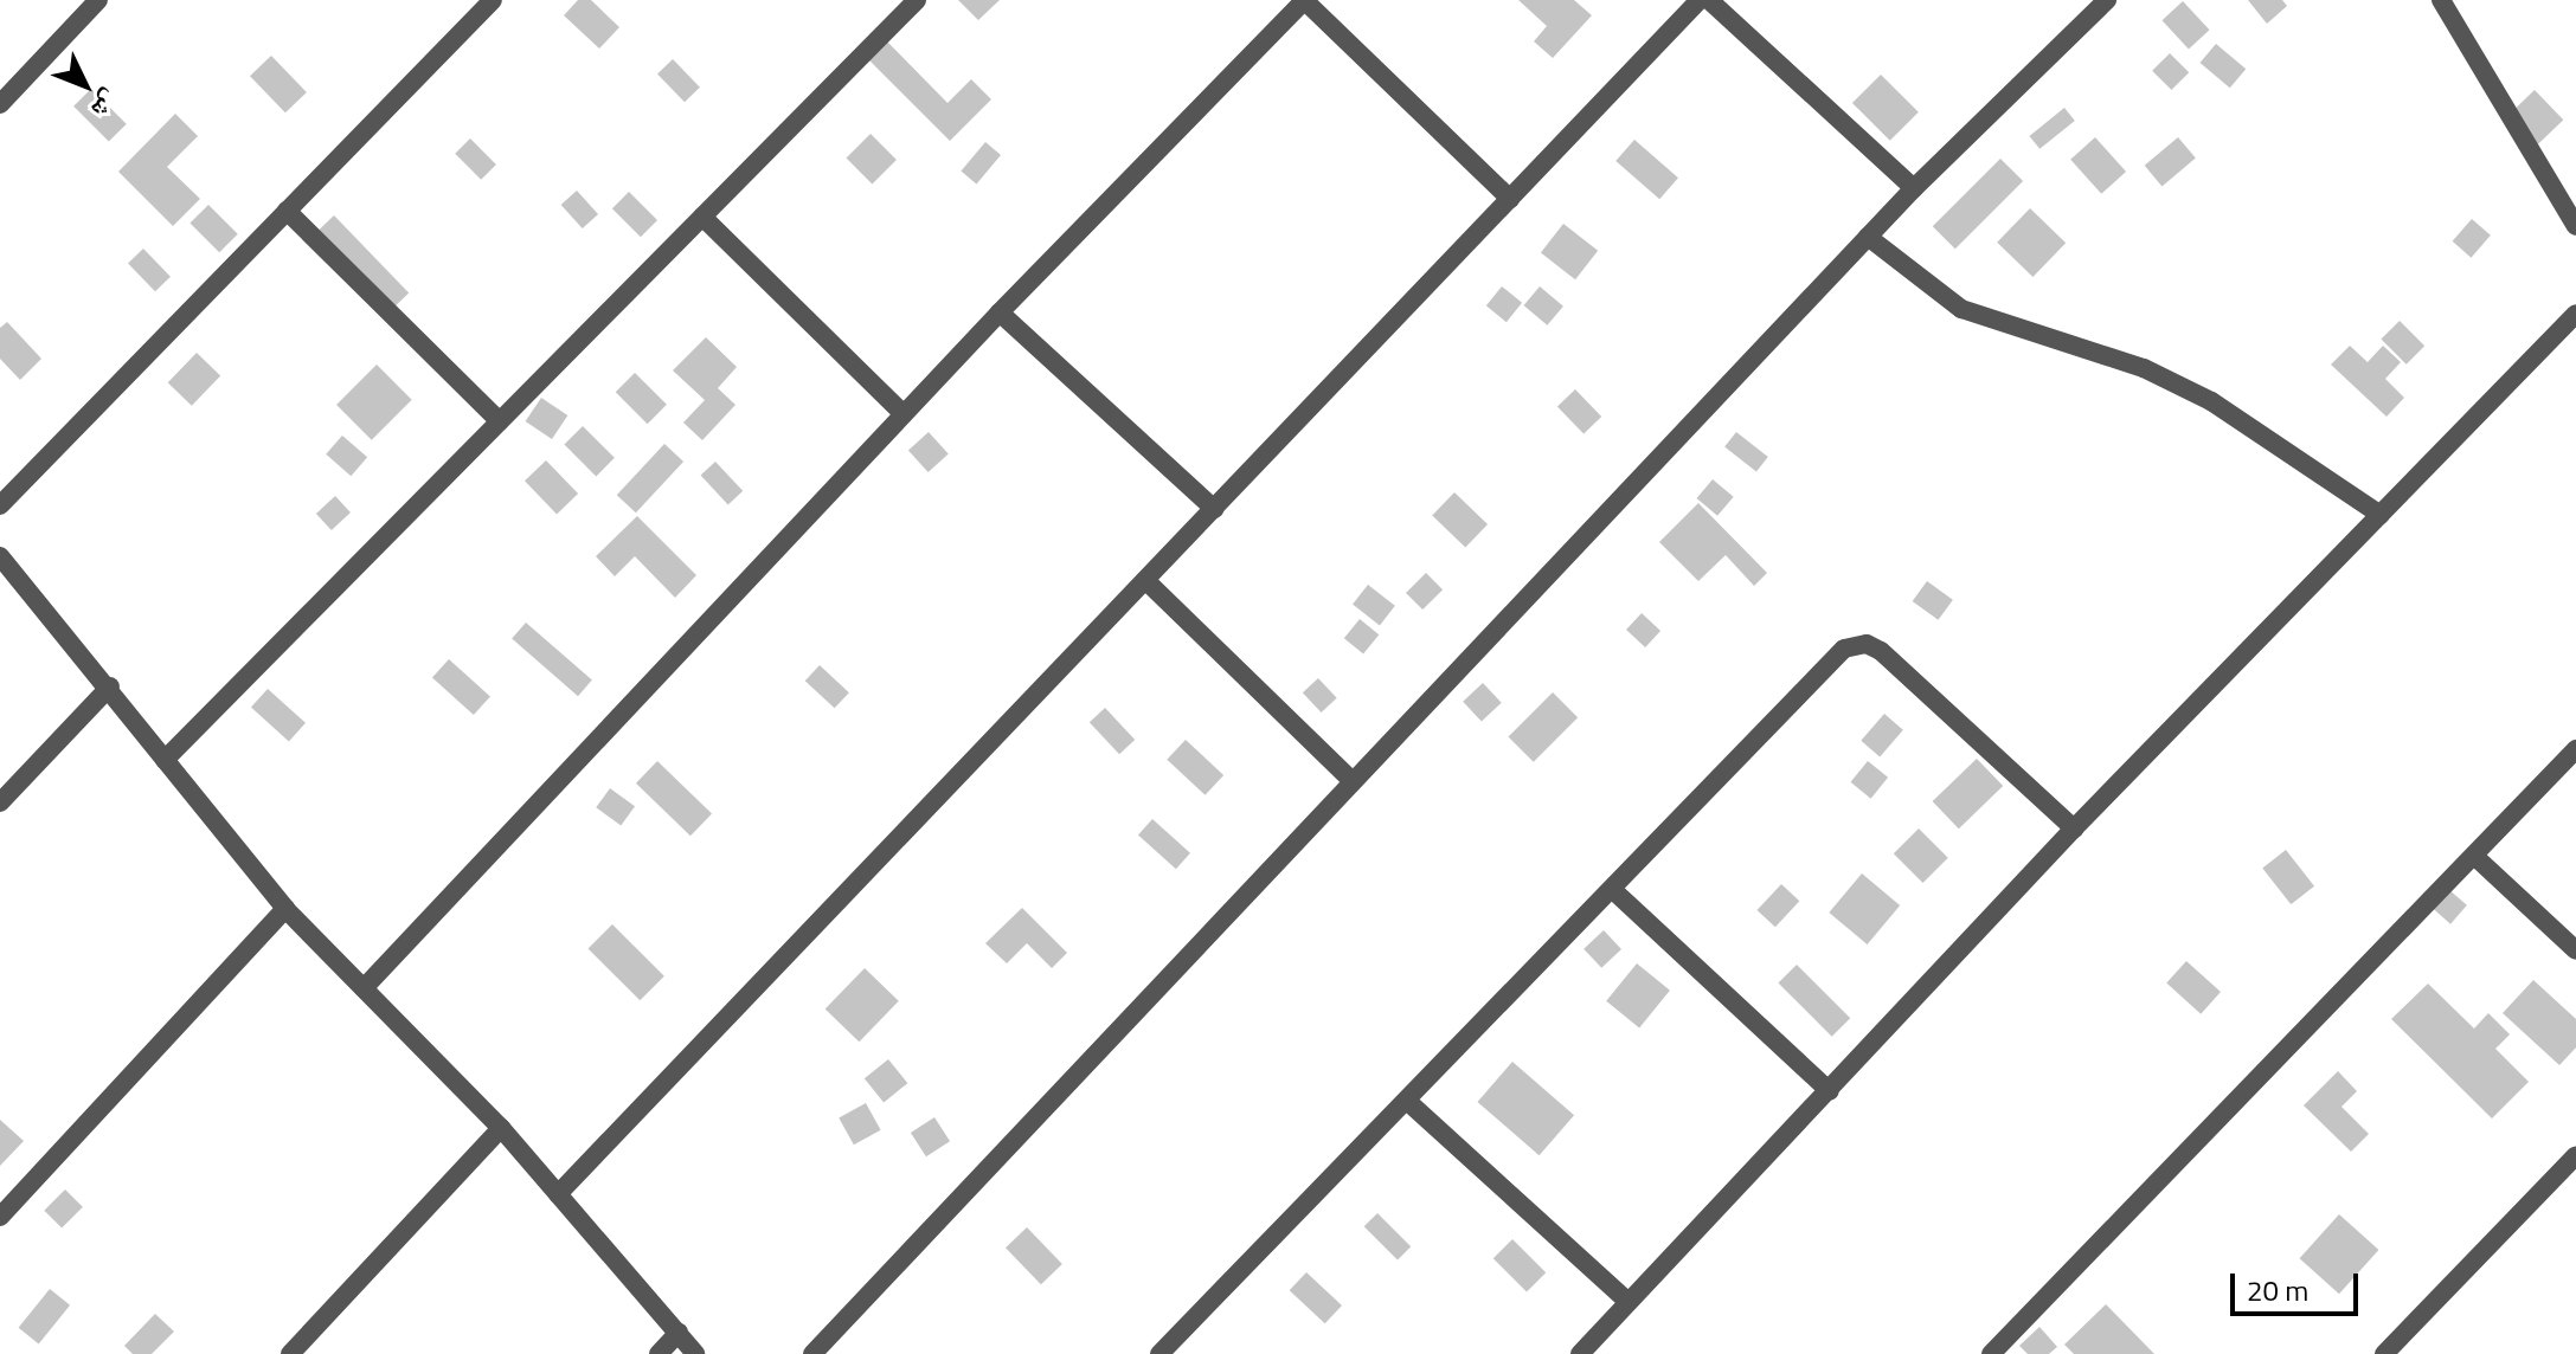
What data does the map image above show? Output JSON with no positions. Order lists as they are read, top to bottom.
{
  "scale_bar": "20 m",
  "north": "bottom right"
}
